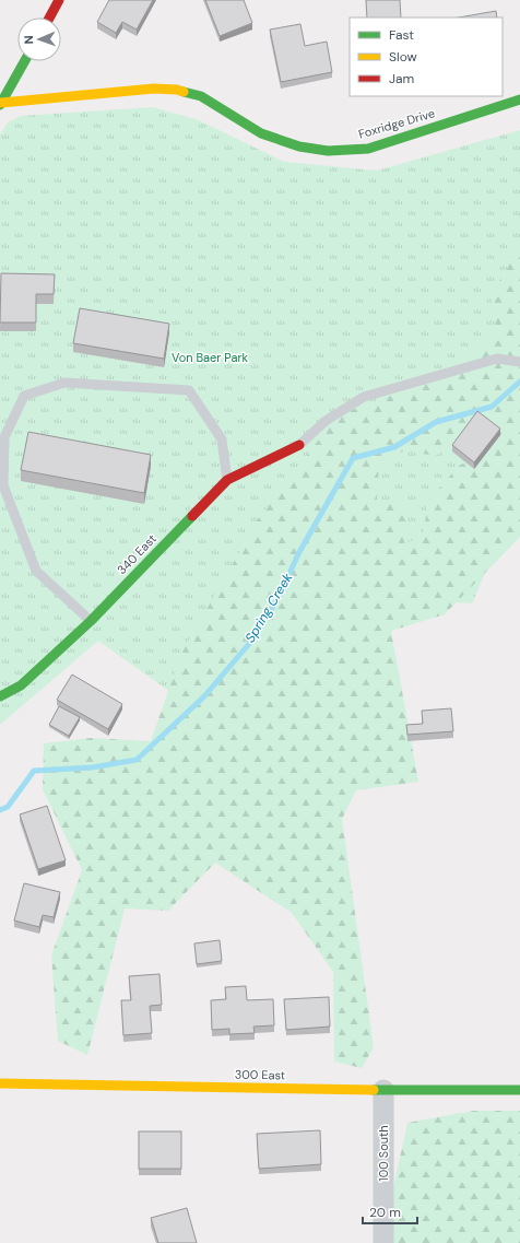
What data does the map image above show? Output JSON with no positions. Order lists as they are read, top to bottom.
{
  "streets": {
    "street": [
      "Foxridge Drive",
      "340 East",
      "300 East",
      "100 South"
    ]
  },
  "crossings": [
    ["300 East", "100 South"]
  ],
  "water": ["Spring Creek"],
  "parks": ["Von Baer Park"],
  "legend": ["Fast", "Slow", "Jam"],
  "scale_bar": "20 m",
  "north": "left"
}
